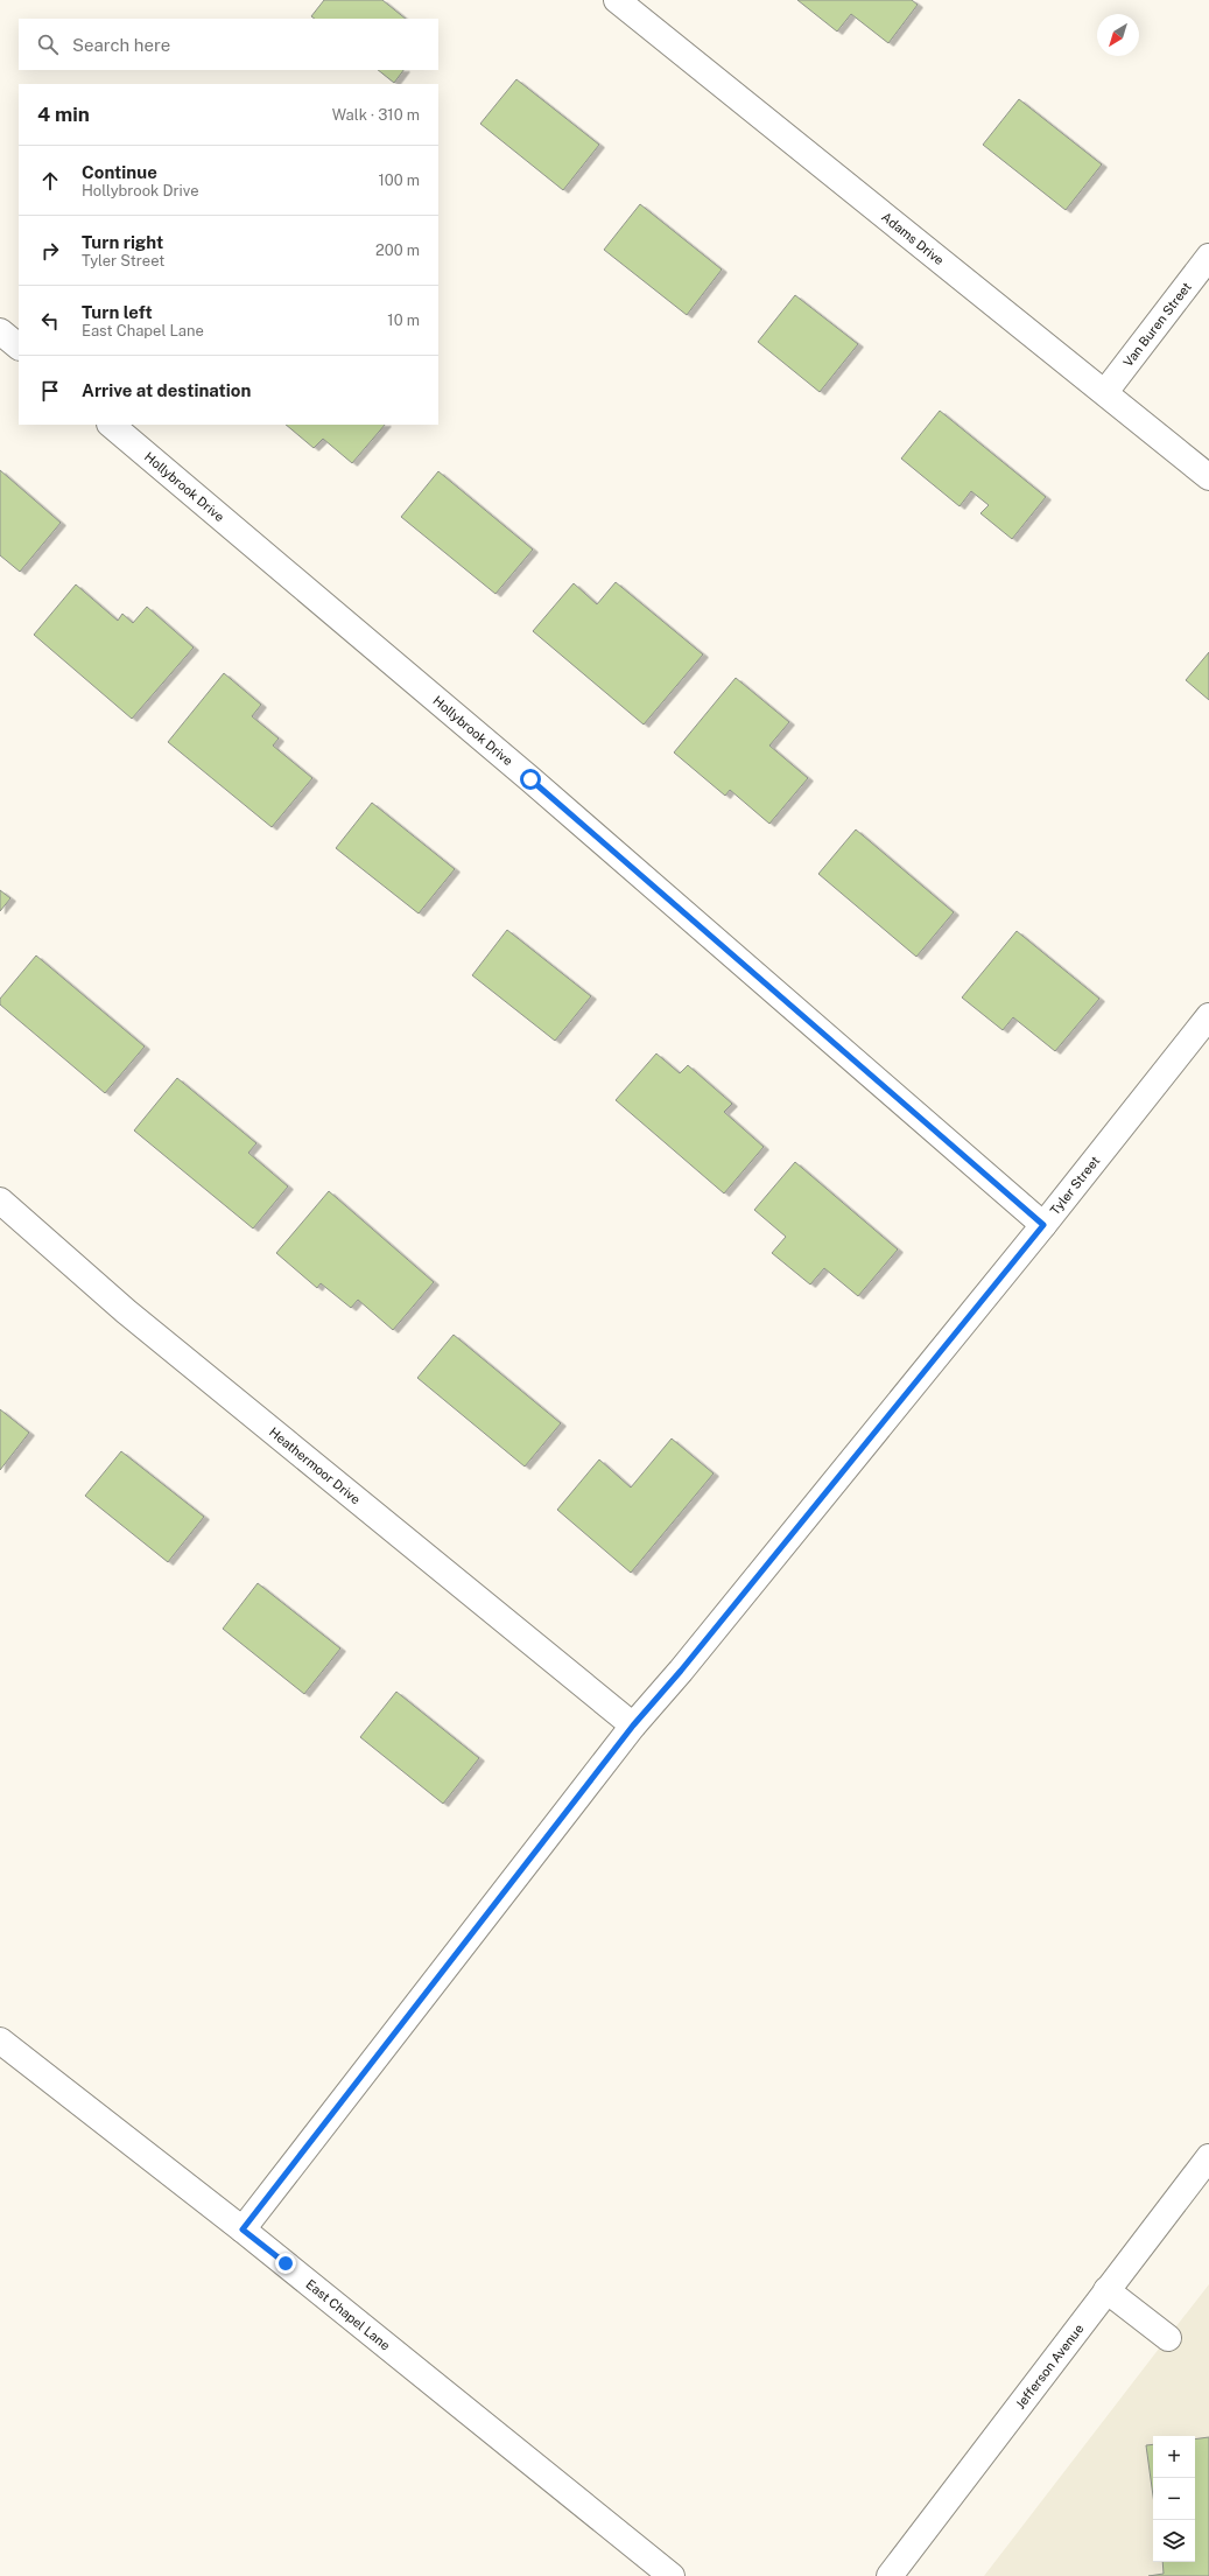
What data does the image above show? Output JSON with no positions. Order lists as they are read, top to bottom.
{
  "streets": {
    "street": [
      "Adams Drive",
      "Van Buren Street",
      "Hollybrook Drive",
      "Tyler Street",
      "Heathermoor Drive",
      "East Chapel Lane",
      "Jefferson Avenue"
    ]
  },
  "crossings": [
    ["Adams Drive", "Van Buren Street"],
    ["Hollybrook Drive", "Tyler Street"],
    ["Tyler Street", "Heathermoor Drive"],
    ["Tyler Street", "East Chapel Lane"]
  ],
  "north": "bottom left",
  "page": {
    "search": "Search here",
    "heading": ["4 min", "Walk · 310 m"],
    "list": [
      ["Continue", "Hollybrook Drive", "100 m"],
      ["Turn right", "Tyler Street", "200 m"],
      ["Turn left", "East Chapel Lane", "10 m"],
      "Arrive at destination"
    ],
    "map_buttons": ["+", "−"]
  }
}
